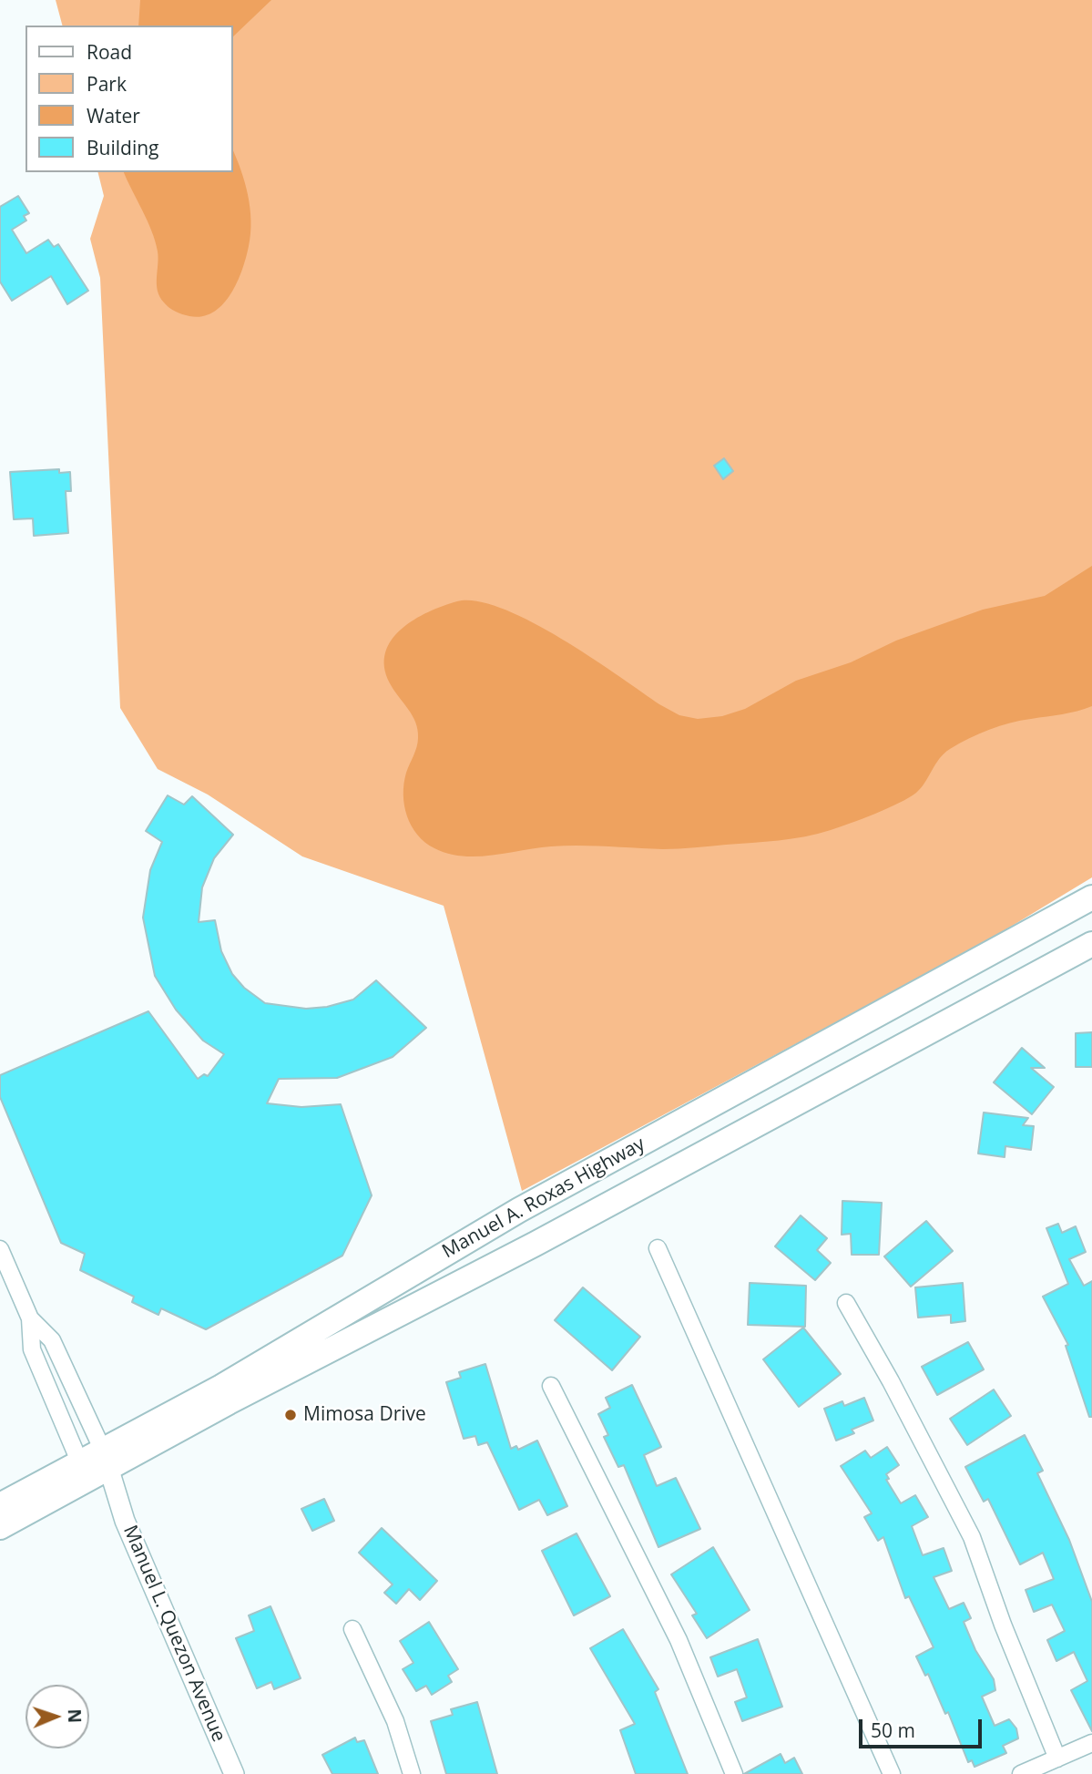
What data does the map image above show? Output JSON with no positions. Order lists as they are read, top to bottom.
{
  "streets": {
    "main road": ["Manuel A. Roxas Highway"],
    "street": ["Manuel L. Quezon Avenue"]
  },
  "crossings": [
    ["Manuel A. Roxas Highway", "Manuel L. Quezon Avenue"]
  ],
  "places": ["Mimosa Drive"],
  "legend": [
    "Road",
    "Park",
    "Water",
    "Building"
  ],
  "scale_bar": "50 m",
  "north": "right"
}
